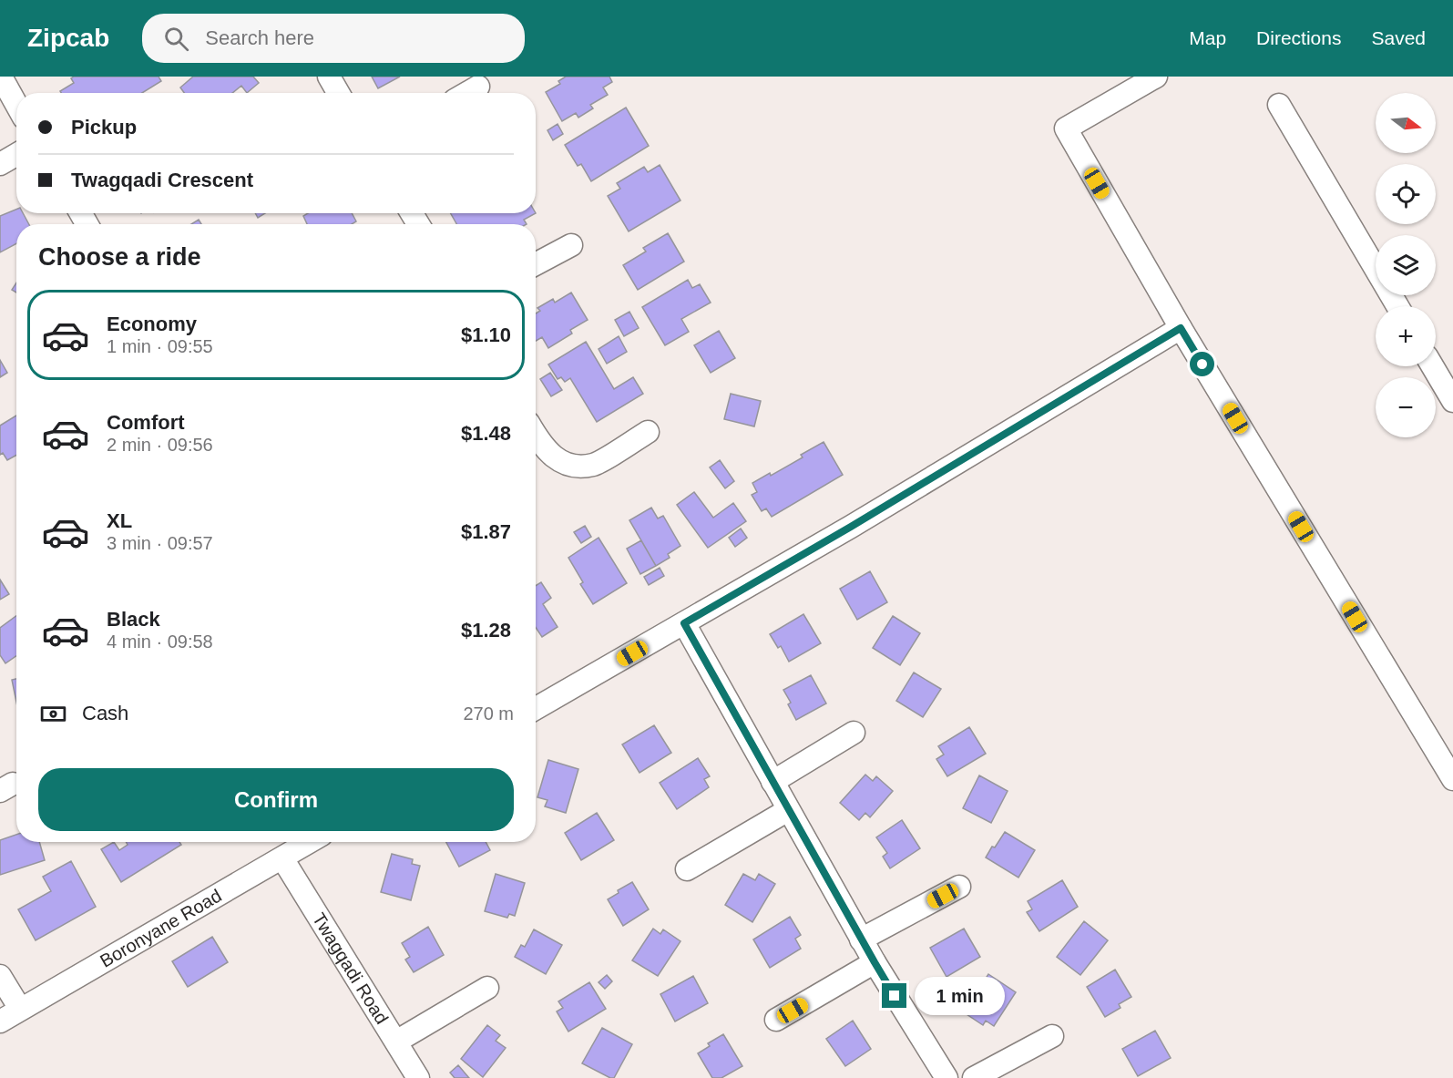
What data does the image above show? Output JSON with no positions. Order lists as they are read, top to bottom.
{
  "streets": {
    "street": ["Boronyane Road", "Twagqadi Road"]
  },
  "crossings": [
    ["Boronyane Road", "Twagqadi Road"]
  ],
  "north": "right",
  "page": {
    "header": "Zipcab",
    "search": "Search here",
    "nav": ["Map", "Directions", "Saved"],
    "map_buttons": ["+", "−"],
    "banner": ["Pickup", "Twagqadi Crescent"],
    "heading": "Choose a ride",
    "list": [
      {
        "name": "Economy",
        "note": "1 min · 09:55",
        "value": "$1.10"
      },
      {
        "name": "Comfort",
        "note": "2 min · 09:56",
        "value": "$1.48"
      },
      {
        "name": "XL",
        "note": "3 min · 09:57",
        "value": "$1.87"
      },
      {
        "name": "Black",
        "note": "4 min · 09:58",
        "value": "$1.28"
      }
    ],
    "pay": ["Cash", "270 m"],
    "buttons": "Confirm",
    "bubble": "1 min"
  }
}
